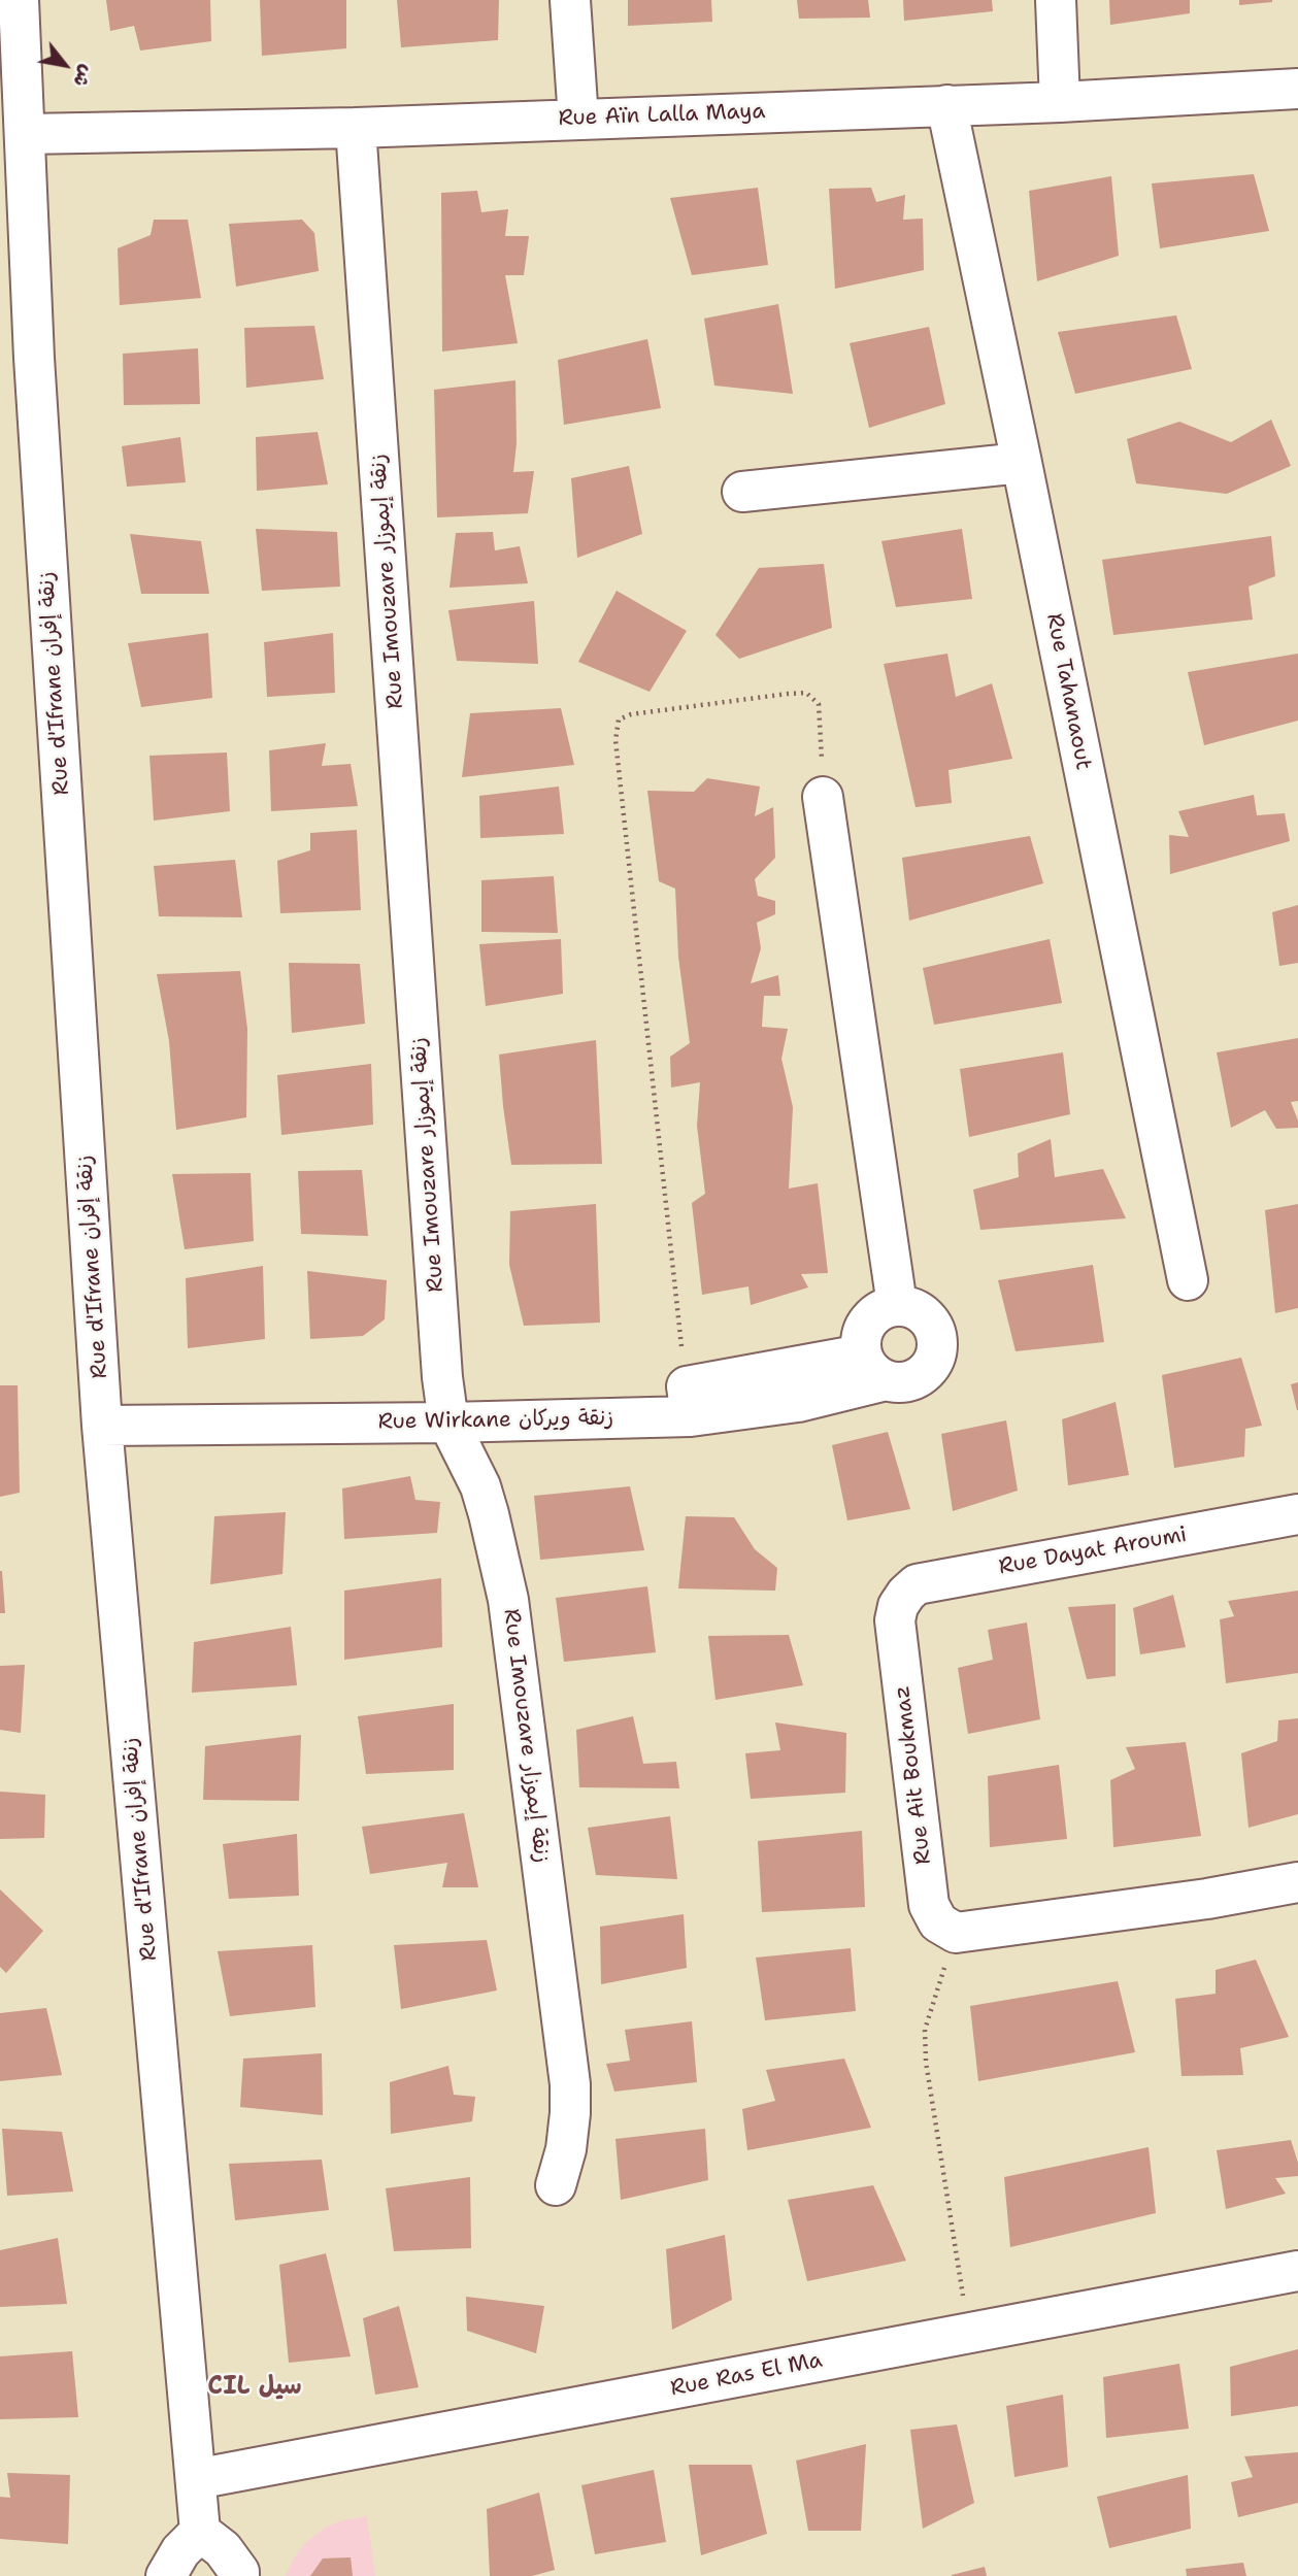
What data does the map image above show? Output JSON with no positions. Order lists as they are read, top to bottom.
{
  "streets": {
    "street": [
      "Rue Aïn Lalla Maya",
      "Rue Imouzare زنقة إيموزار",
      "Rue d'Ifrane زنقة إفران",
      "Rue Tahanaout",
      "Rue Wirkane زنقة ويركان",
      "Rue Dayat Aroumi",
      "Rue Ait Boukmaz",
      "Rue Ras El Ma"
    ]
  },
  "crossings": [
    ["Rue Aïn Lalla Maya", "Rue Imouzare زنقة إيموزار"],
    ["Rue Aïn Lalla Maya", "Rue d'Ifrane زنقة إفران"],
    ["Rue Aïn Lalla Maya", "Rue Tahanaout"],
    ["Rue Imouzare زنقة إيموزار", "Rue Wirkane زنقة ويركان"],
    ["Rue d'Ifrane زنقة إفران", "Rue Wirkane زنقة ويركان"],
    ["Rue d'Ifrane زنقة إفران", "Rue Ras El Ma"],
    ["Rue Dayat Aroumi", "Rue Ait Boukmaz"]
  ],
  "districts": ["CIL سيل"],
  "north": "bottom right"
}
